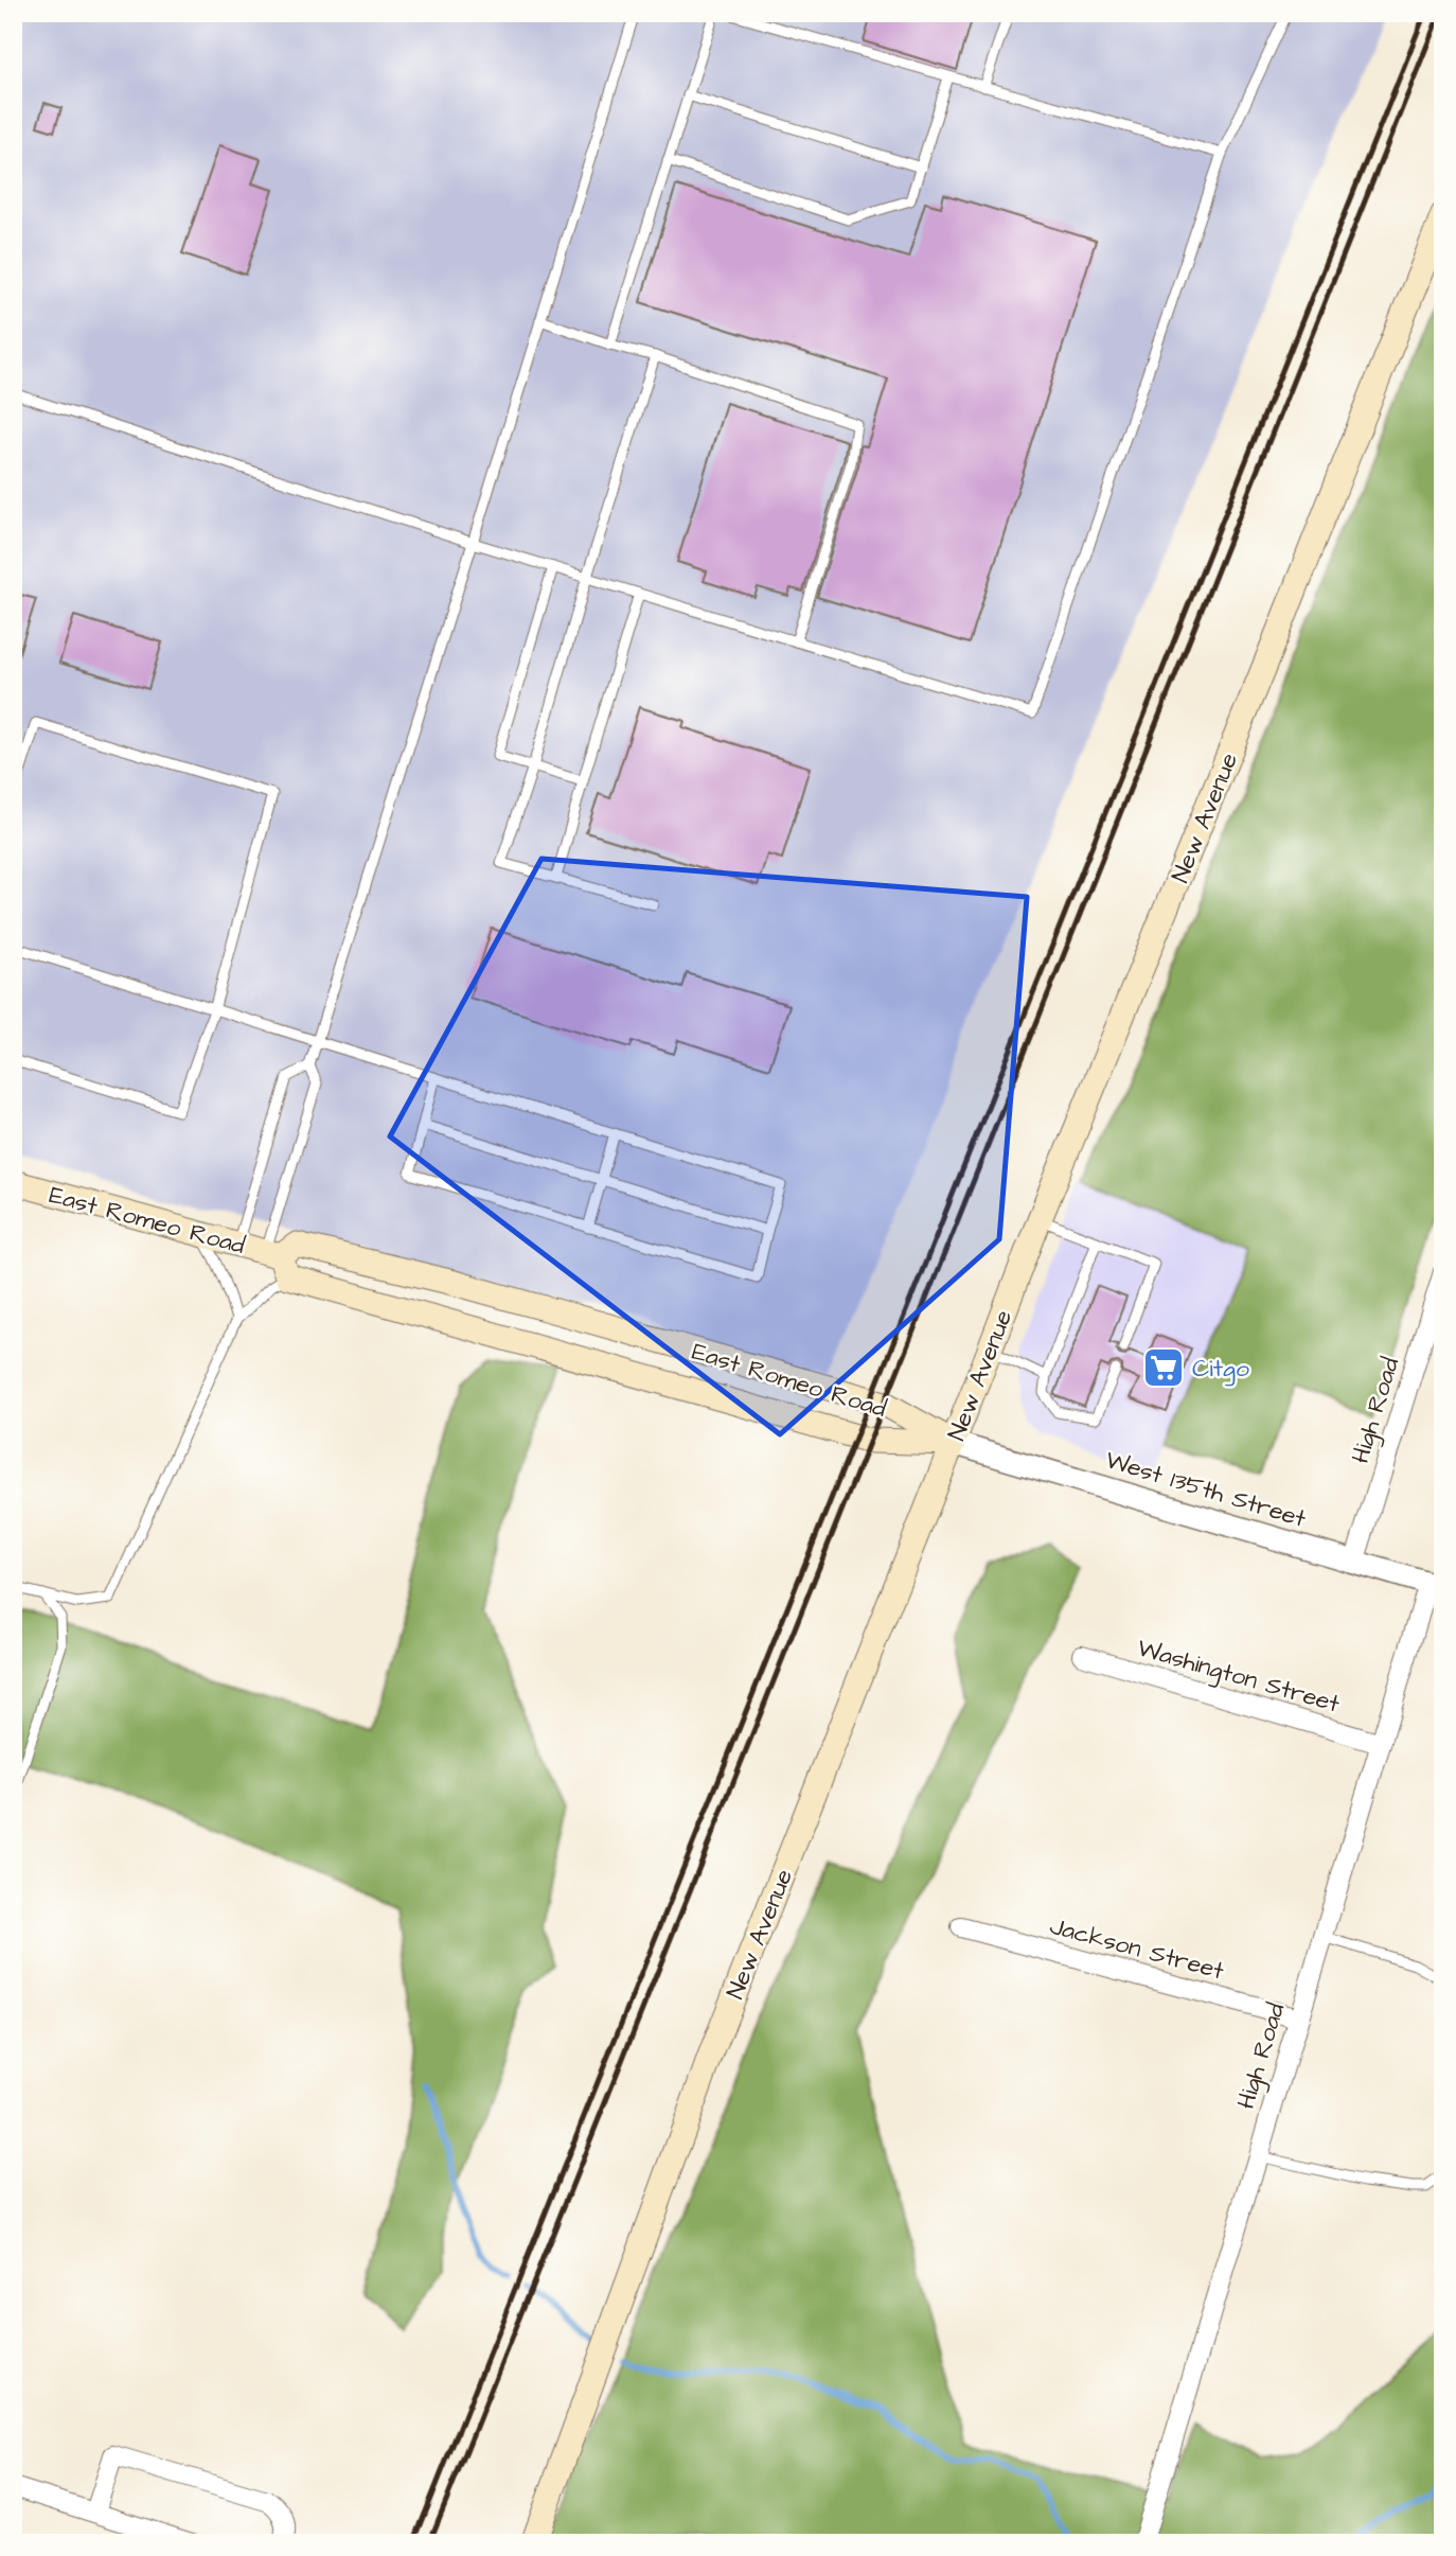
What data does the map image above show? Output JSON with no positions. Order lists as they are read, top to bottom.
{
  "streets": {
    "main road": ["New Avenue", "East Romeo Road"],
    "street": [
      "High Road",
      "West 135th Street",
      "Washington Street",
      "Jackson Street"
    ]
  },
  "crossings": [
    ["New Avenue", "East Romeo Road"],
    ["New Avenue", "West 135th Street"],
    ["East Romeo Road", "West 135th Street"],
    ["High Road", "West 135th Street"],
    ["High Road", "Washington Street"],
    ["High Road", "Jackson Street"]
  ],
  "places": {
    "supermarket": ["Citgo"]
  }
}
